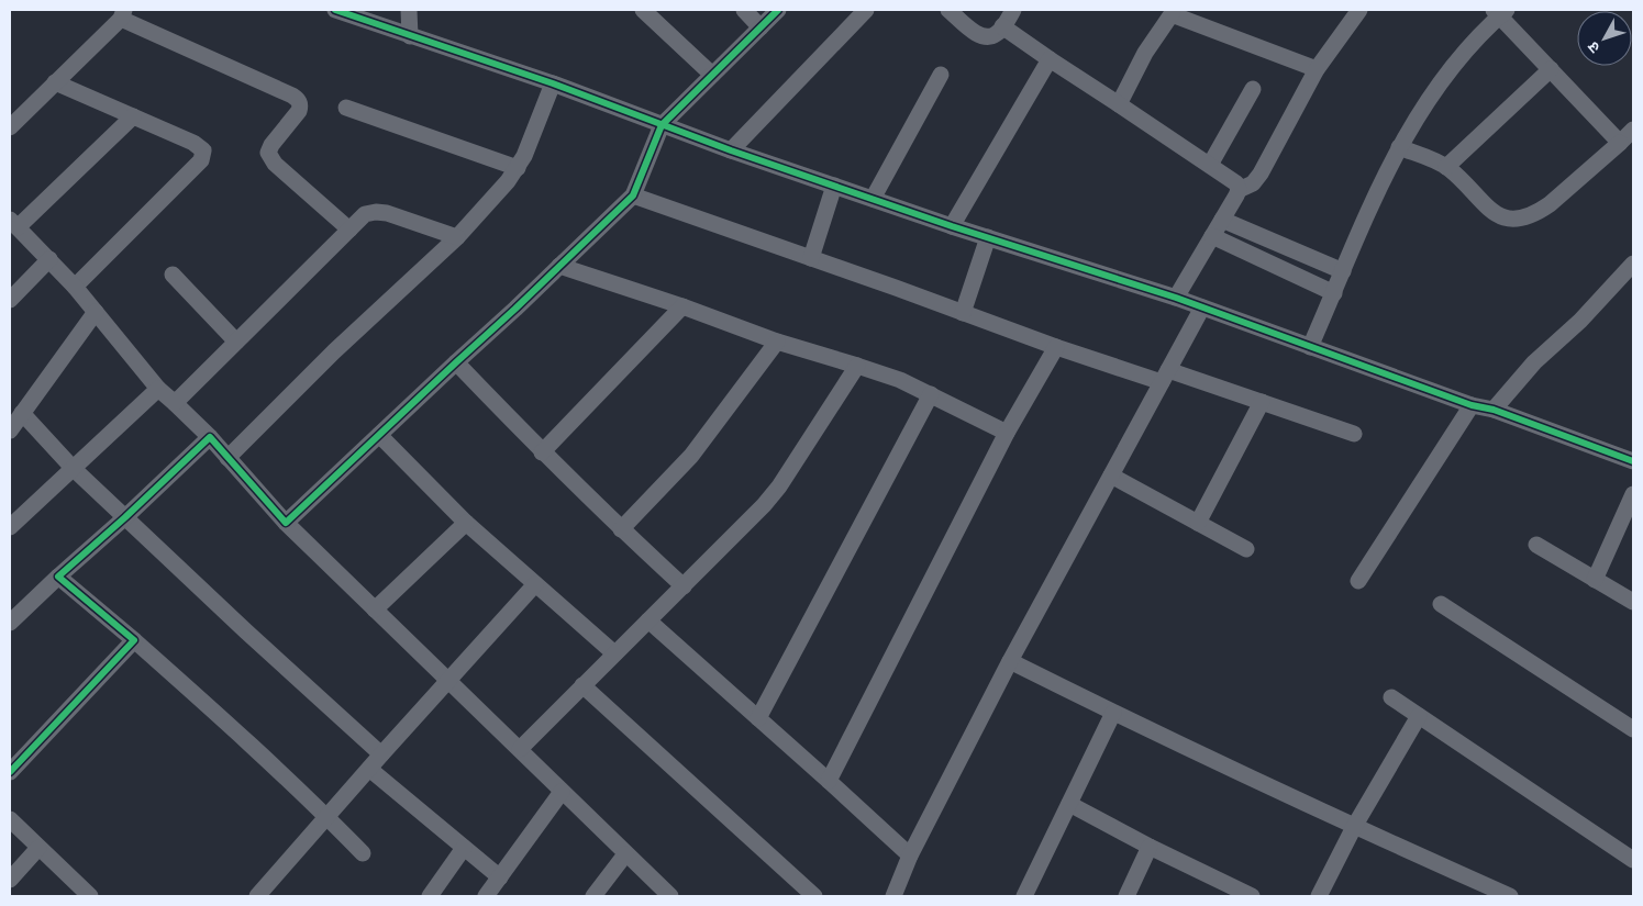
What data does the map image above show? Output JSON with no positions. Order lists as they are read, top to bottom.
{
  "north": "bottom left"
}
